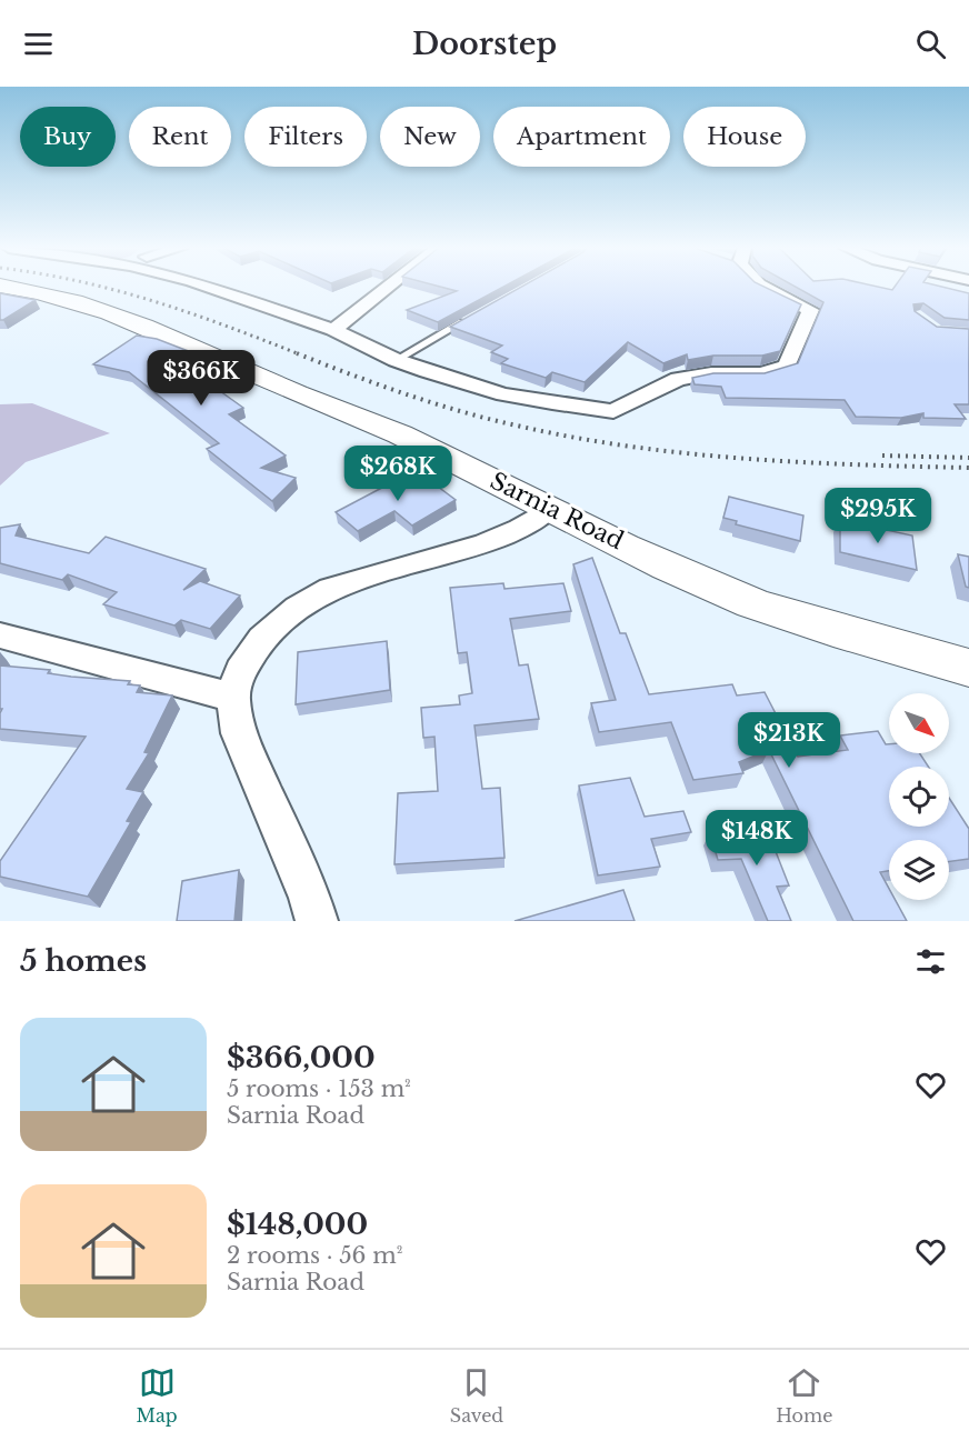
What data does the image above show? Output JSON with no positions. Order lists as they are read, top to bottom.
{
  "streets": {
    "main road": ["Sarnia Road"]
  },
  "north": "bottom right",
  "page": {
    "header": "Doorstep",
    "chip": [
      "Buy",
      "Rent",
      "Filters",
      "New",
      "Apartment",
      "House"
    ],
    "price": [
      "$366K",
      "$268K",
      "$295K",
      "$213K",
      "$148K"
    ],
    "heading": "5 homes",
    "list": [
      {
        "name": "$366,000",
        "note": "5 rooms · 153 m² · Sarnia Road"
      },
      {
        "name": "$148,000",
        "note": "2 rooms · 56 m² · Sarnia Road"
      }
    ],
    "tabs": ["Map", "Saved", "Home"]
  }
}
